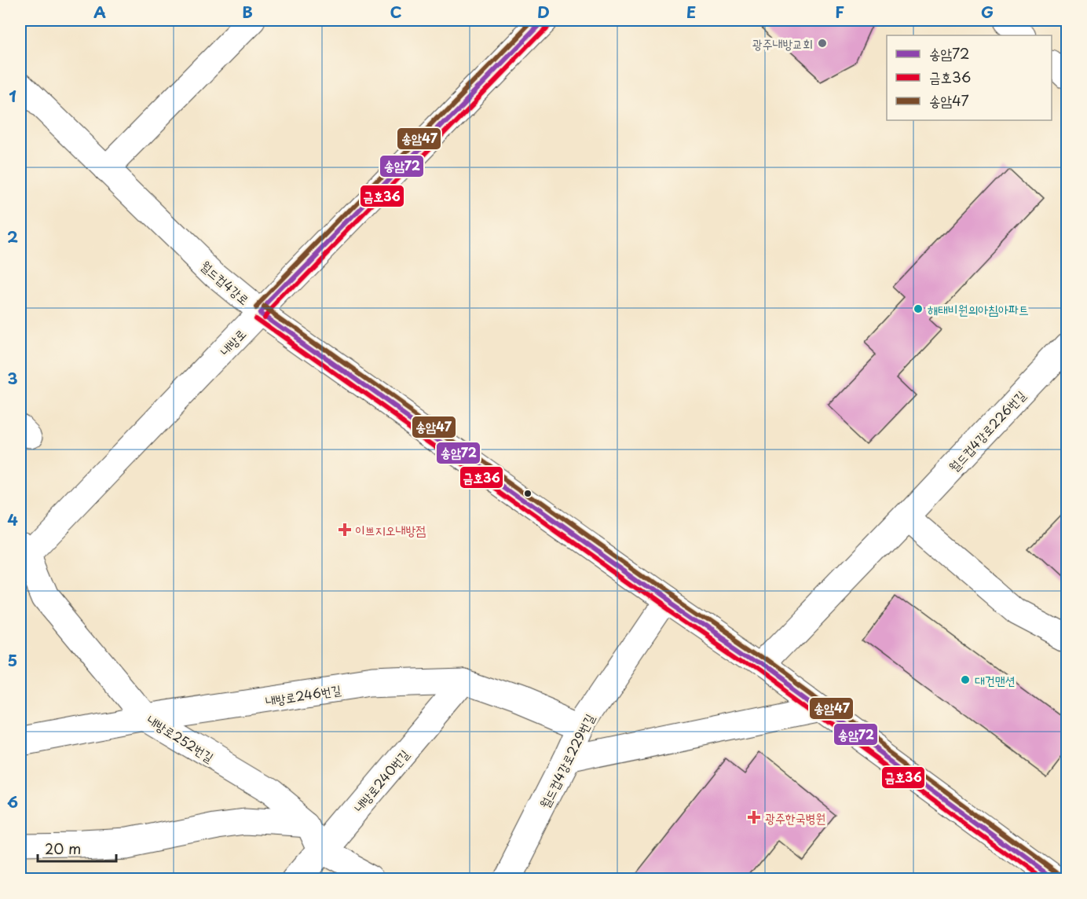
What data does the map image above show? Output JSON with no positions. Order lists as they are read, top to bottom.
{
  "streets": {
    "street": [
      "월드컵4강로",
      "내방로",
      "월드컵4강로226번길",
      "내방로246번길",
      "내방로252번길",
      "월드컵4강로229번길",
      "내방로240번길"
    ]
  },
  "crossings": [
    ["월드컵4강로", "내방로"],
    ["월드컵4강로", "월드컵4강로226번길"],
    ["월드컵4강로", "월드컵4강로229번길"],
    ["내방로", "내방로252번길"],
    ["내방로246번길", "내방로252번길"],
    ["내방로246번길", "월드컵4강로229번길"],
    ["내방로246번길", "내방로240번길"],
    ["내방로252번길", "내방로240번길"]
  ],
  "places": {
    "other": ["광주내방교회", "해태비원의아침아파트", "대건맨션"],
    "health": ["이쁘지오내방점", "광주한국병원"]
  },
  "lines": ["transit line 송암72", "transit line 송암47", "transit line 금호36"],
  "legend": ["송암72", "금호36", "송암47"],
  "scale_bar": "20 m",
  "grid": {
    "columns": [
      "A",
      "B",
      "C",
      "D",
      "E",
      "F",
      "G"
    ],
    "rows": [
      "1",
      "2",
      "3",
      "4",
      "5",
      "6"
    ]
  }
}
